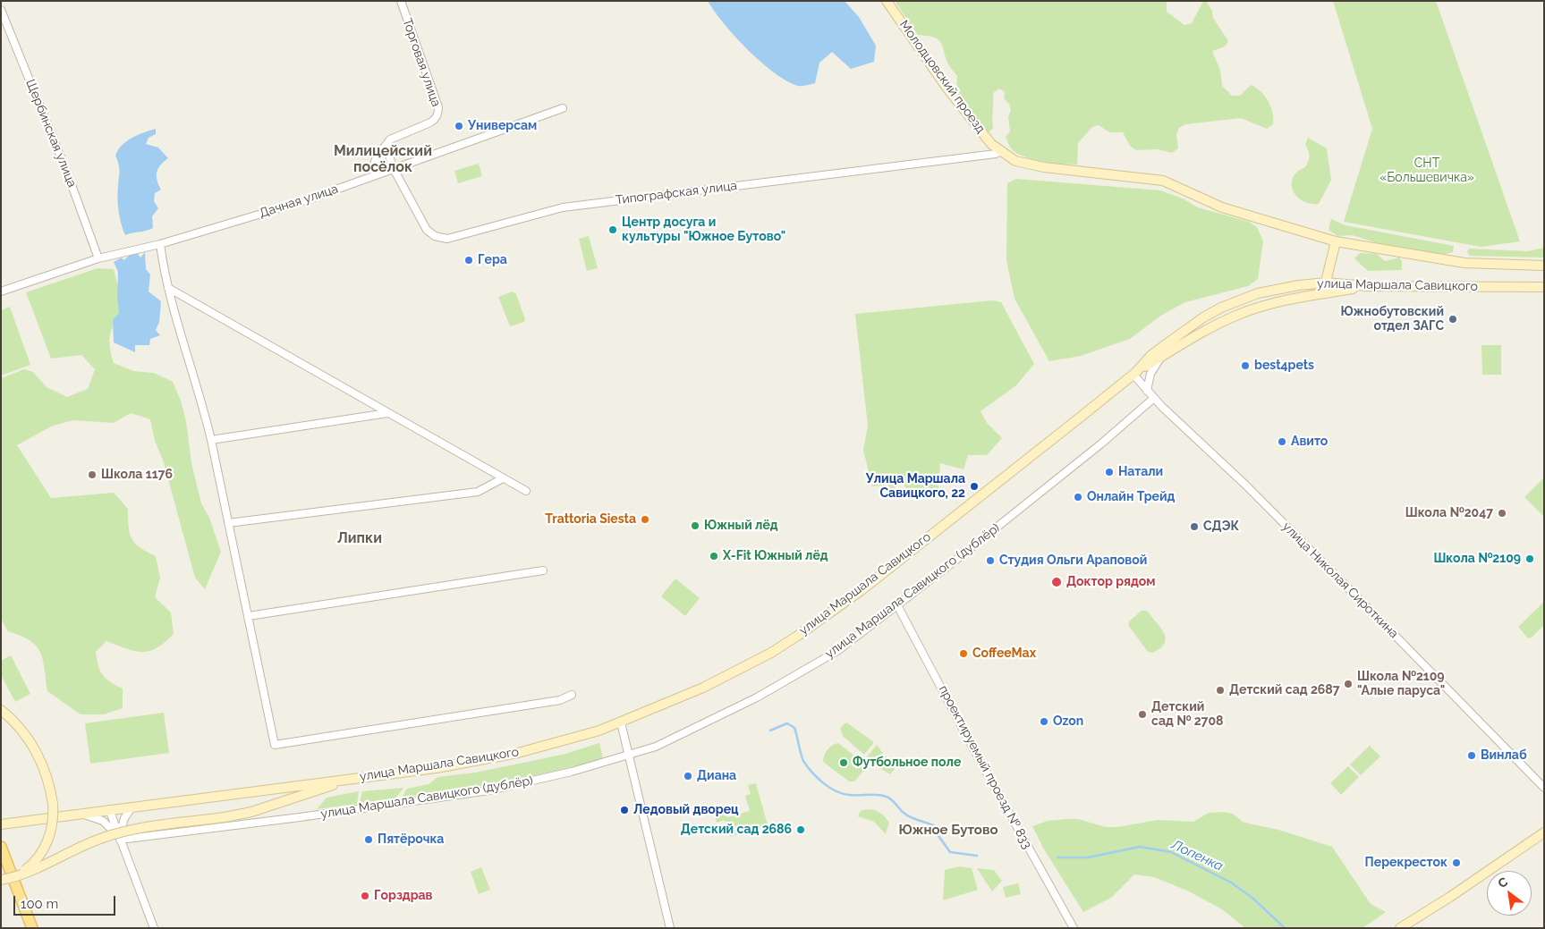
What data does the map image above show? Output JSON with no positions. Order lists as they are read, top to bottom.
{
  "streets": {
    "street": [
      "Торговая улица",
      "Молодцовский проезд",
      "Щербинская улица",
      "Типографская улица",
      "Дачная улица",
      "улица Маршала Савицкого",
      "улица Николая Сироткина",
      "улица Маршала Савицкого (дублёр)",
      "проектируемый проезд № 833"
    ]
  },
  "crossings": [
    ["Торговая улица", "Дачная улица"],
    ["Молодцовский проезд", "Типографская улица"],
    ["Щербинская улица", "Дачная улица"],
    ["Типографская улица", "Дачная улица"],
    ["улица Маршала Савицкого", "улица Николая Сироткина"],
    ["улица Николая Сироткина", "улица Маршала Савицкого (дублёр)"],
    ["улица Маршала Савицкого (дублёр)", "проектируемый проезд № 833"]
  ],
  "districts": ["Милицейский посёлок", "Липки", "Южное Бутово"],
  "water": ["Лопенка"],
  "parks": ["СНТ «Большевичка»"],
  "places": [
    "Универсам",
    "Центр досуга и культуры \"Южное Бутово\"",
    "Гера",
    "Южнобутовский отдел ЗАГС",
    "best4pets",
    "Авито",
    "Натали",
    "Школа 1176",
    "Улица Маршала Савицкого, 22",
    "Онлайн Трейд",
    "Школа №2047",
    "Trattoria Siesta",
    "Южный лёд",
    "СДЭК",
    "X-Fit Южный лёд",
    "Школа №2109",
    "Студия Ольги Араповой",
    "Доктор рядом",
    "CoffeeMax",
    "Школа №2109 \"Алые паруса\"",
    "Детский сад 2687",
    "Детский сад № 2708",
    "Ozon",
    "Винлаб",
    "Футбольное поле",
    "Диана",
    "Ледовый дворец",
    "Детский сад 2686",
    "Пятёрочка",
    "Перекресток",
    "Горздрав"
  ],
  "scale_bar": "100 m",
  "north": "top left"
}
